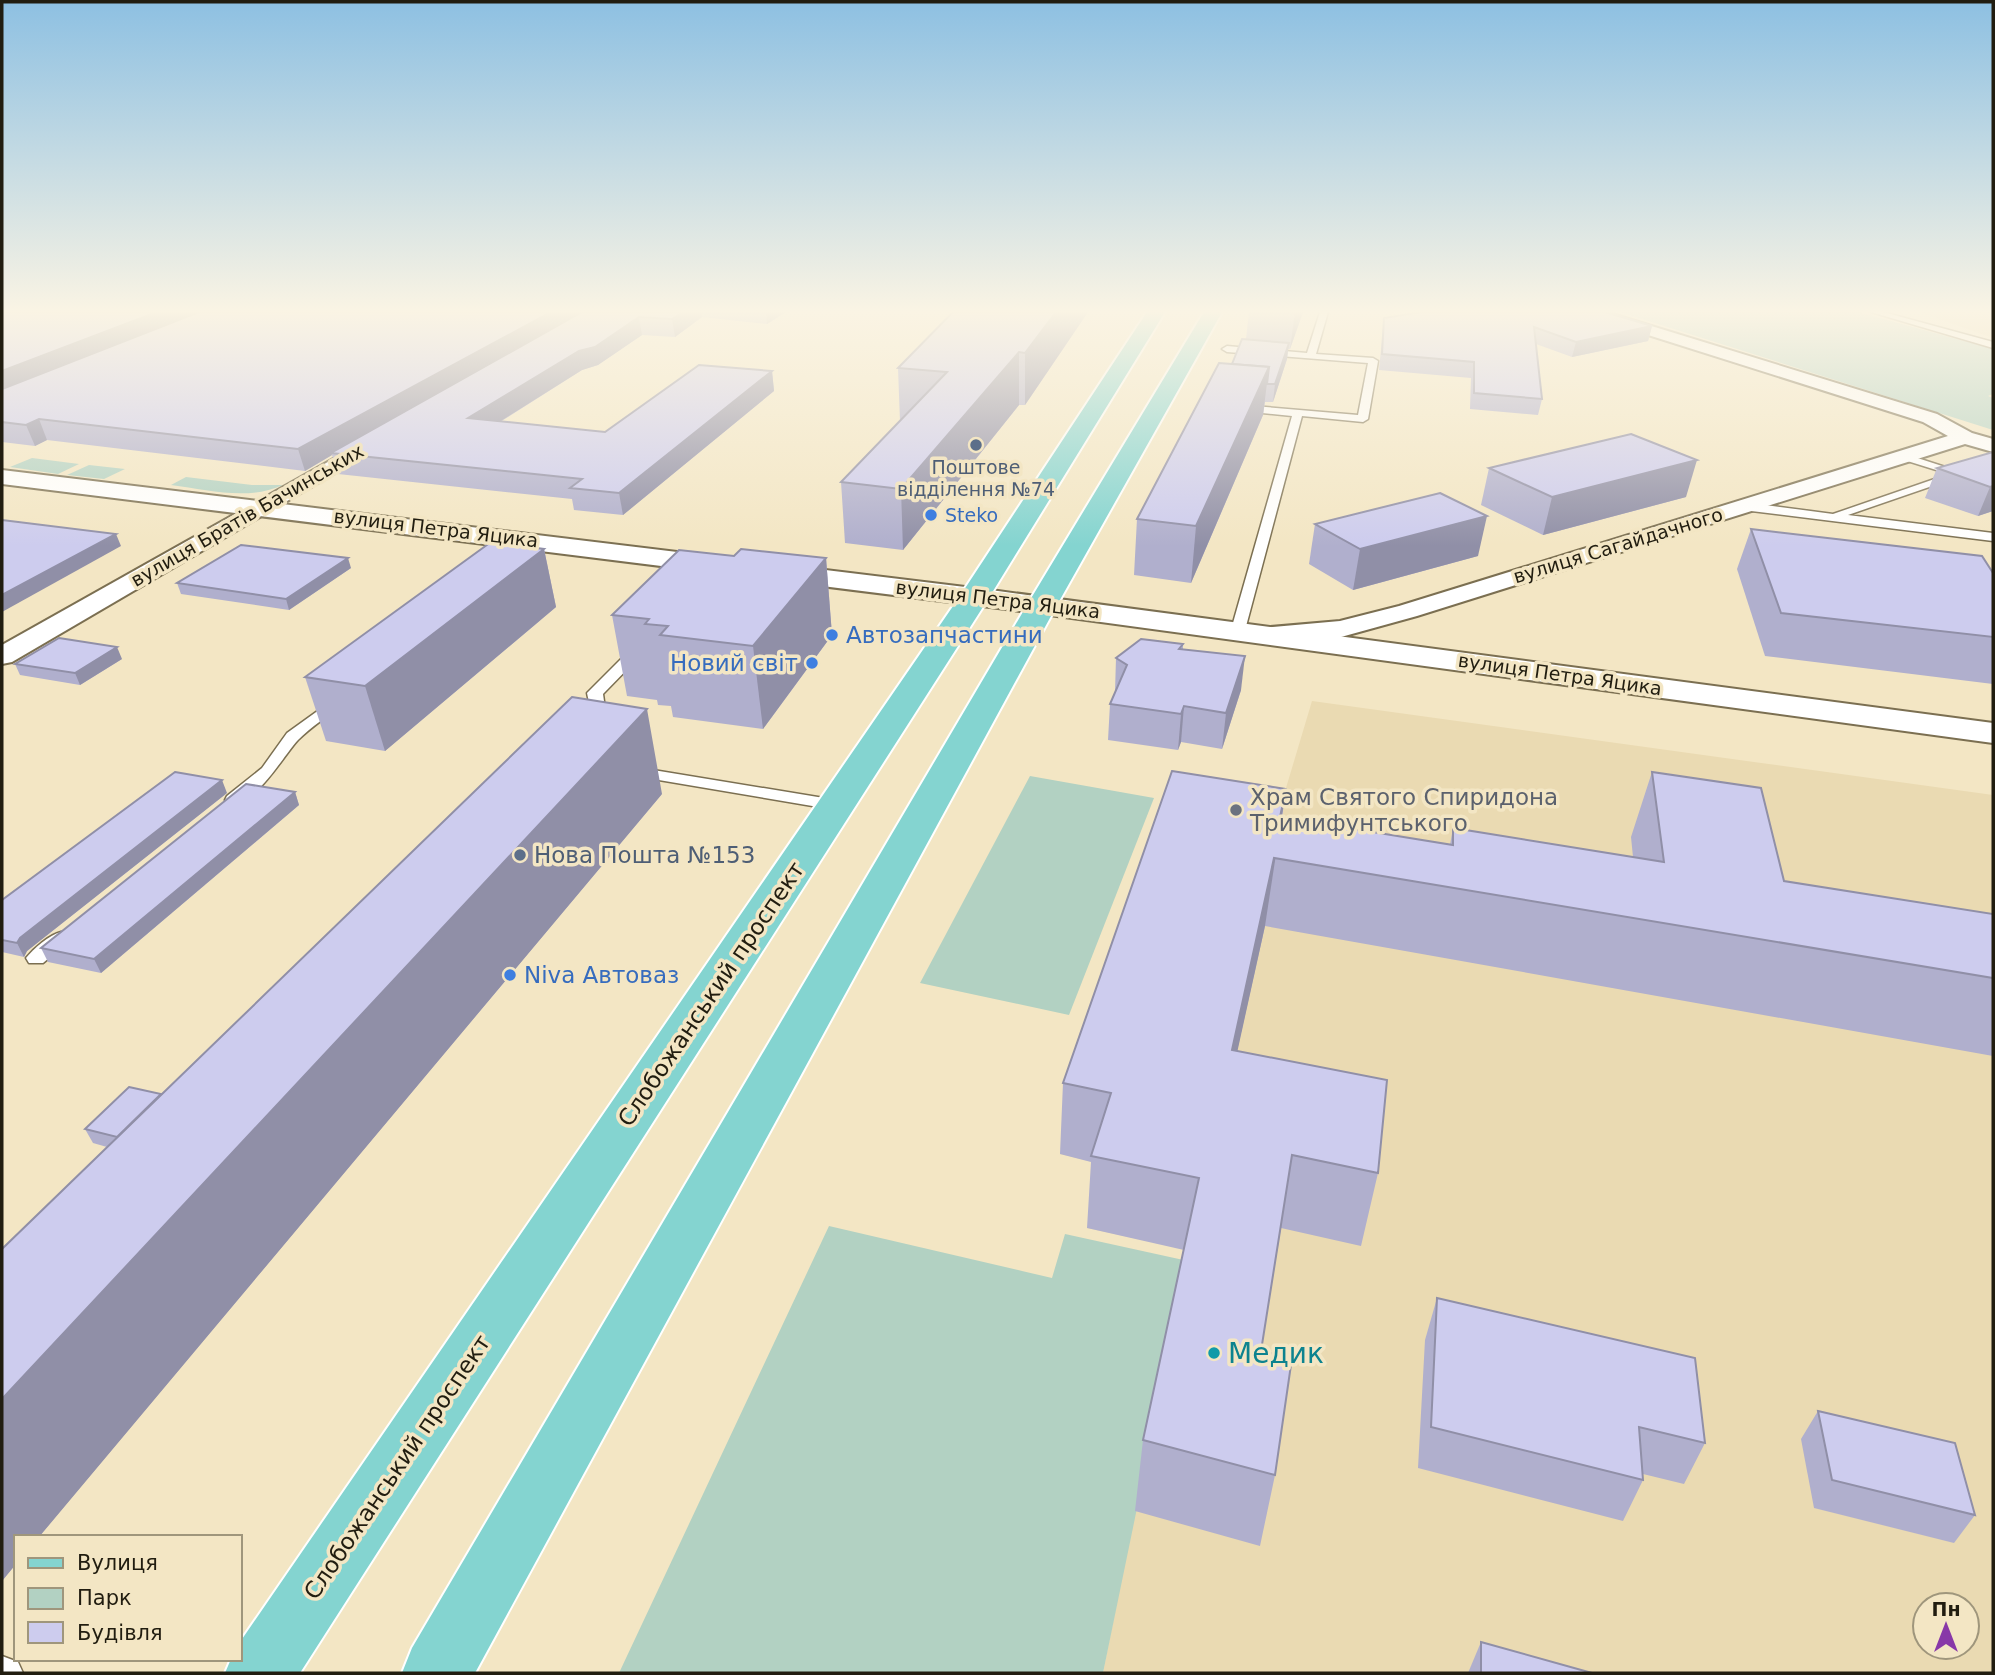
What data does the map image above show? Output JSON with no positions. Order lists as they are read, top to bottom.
{
  "streets": {
    "main road": ["Слобожанський проспект"],
    "street": ["вулиця Братів Бачинських", "вулиця Петра Яцика", "вулиця Сагайдачного"]
  },
  "crossings": [
    ["вулиця Братів Бачинських", "вулиця Петра Яцика"],
    ["вулиця Петра Яцика", "вулиця Сагайдачного"],
    ["вулиця Петра Яцика", "Слобожанський проспект"]
  ],
  "places": [
    "Поштове відділення №74",
    "Steko",
    "Автозапчастини",
    "Новий світ",
    "Храм Святого Спиридона Тримифунтського",
    "Нова Пошта №153",
    "Niva Автоваз",
    "Медик"
  ],
  "legend": ["Вулиця", "Парк", "Будівля"],
  "north": "top"
}
